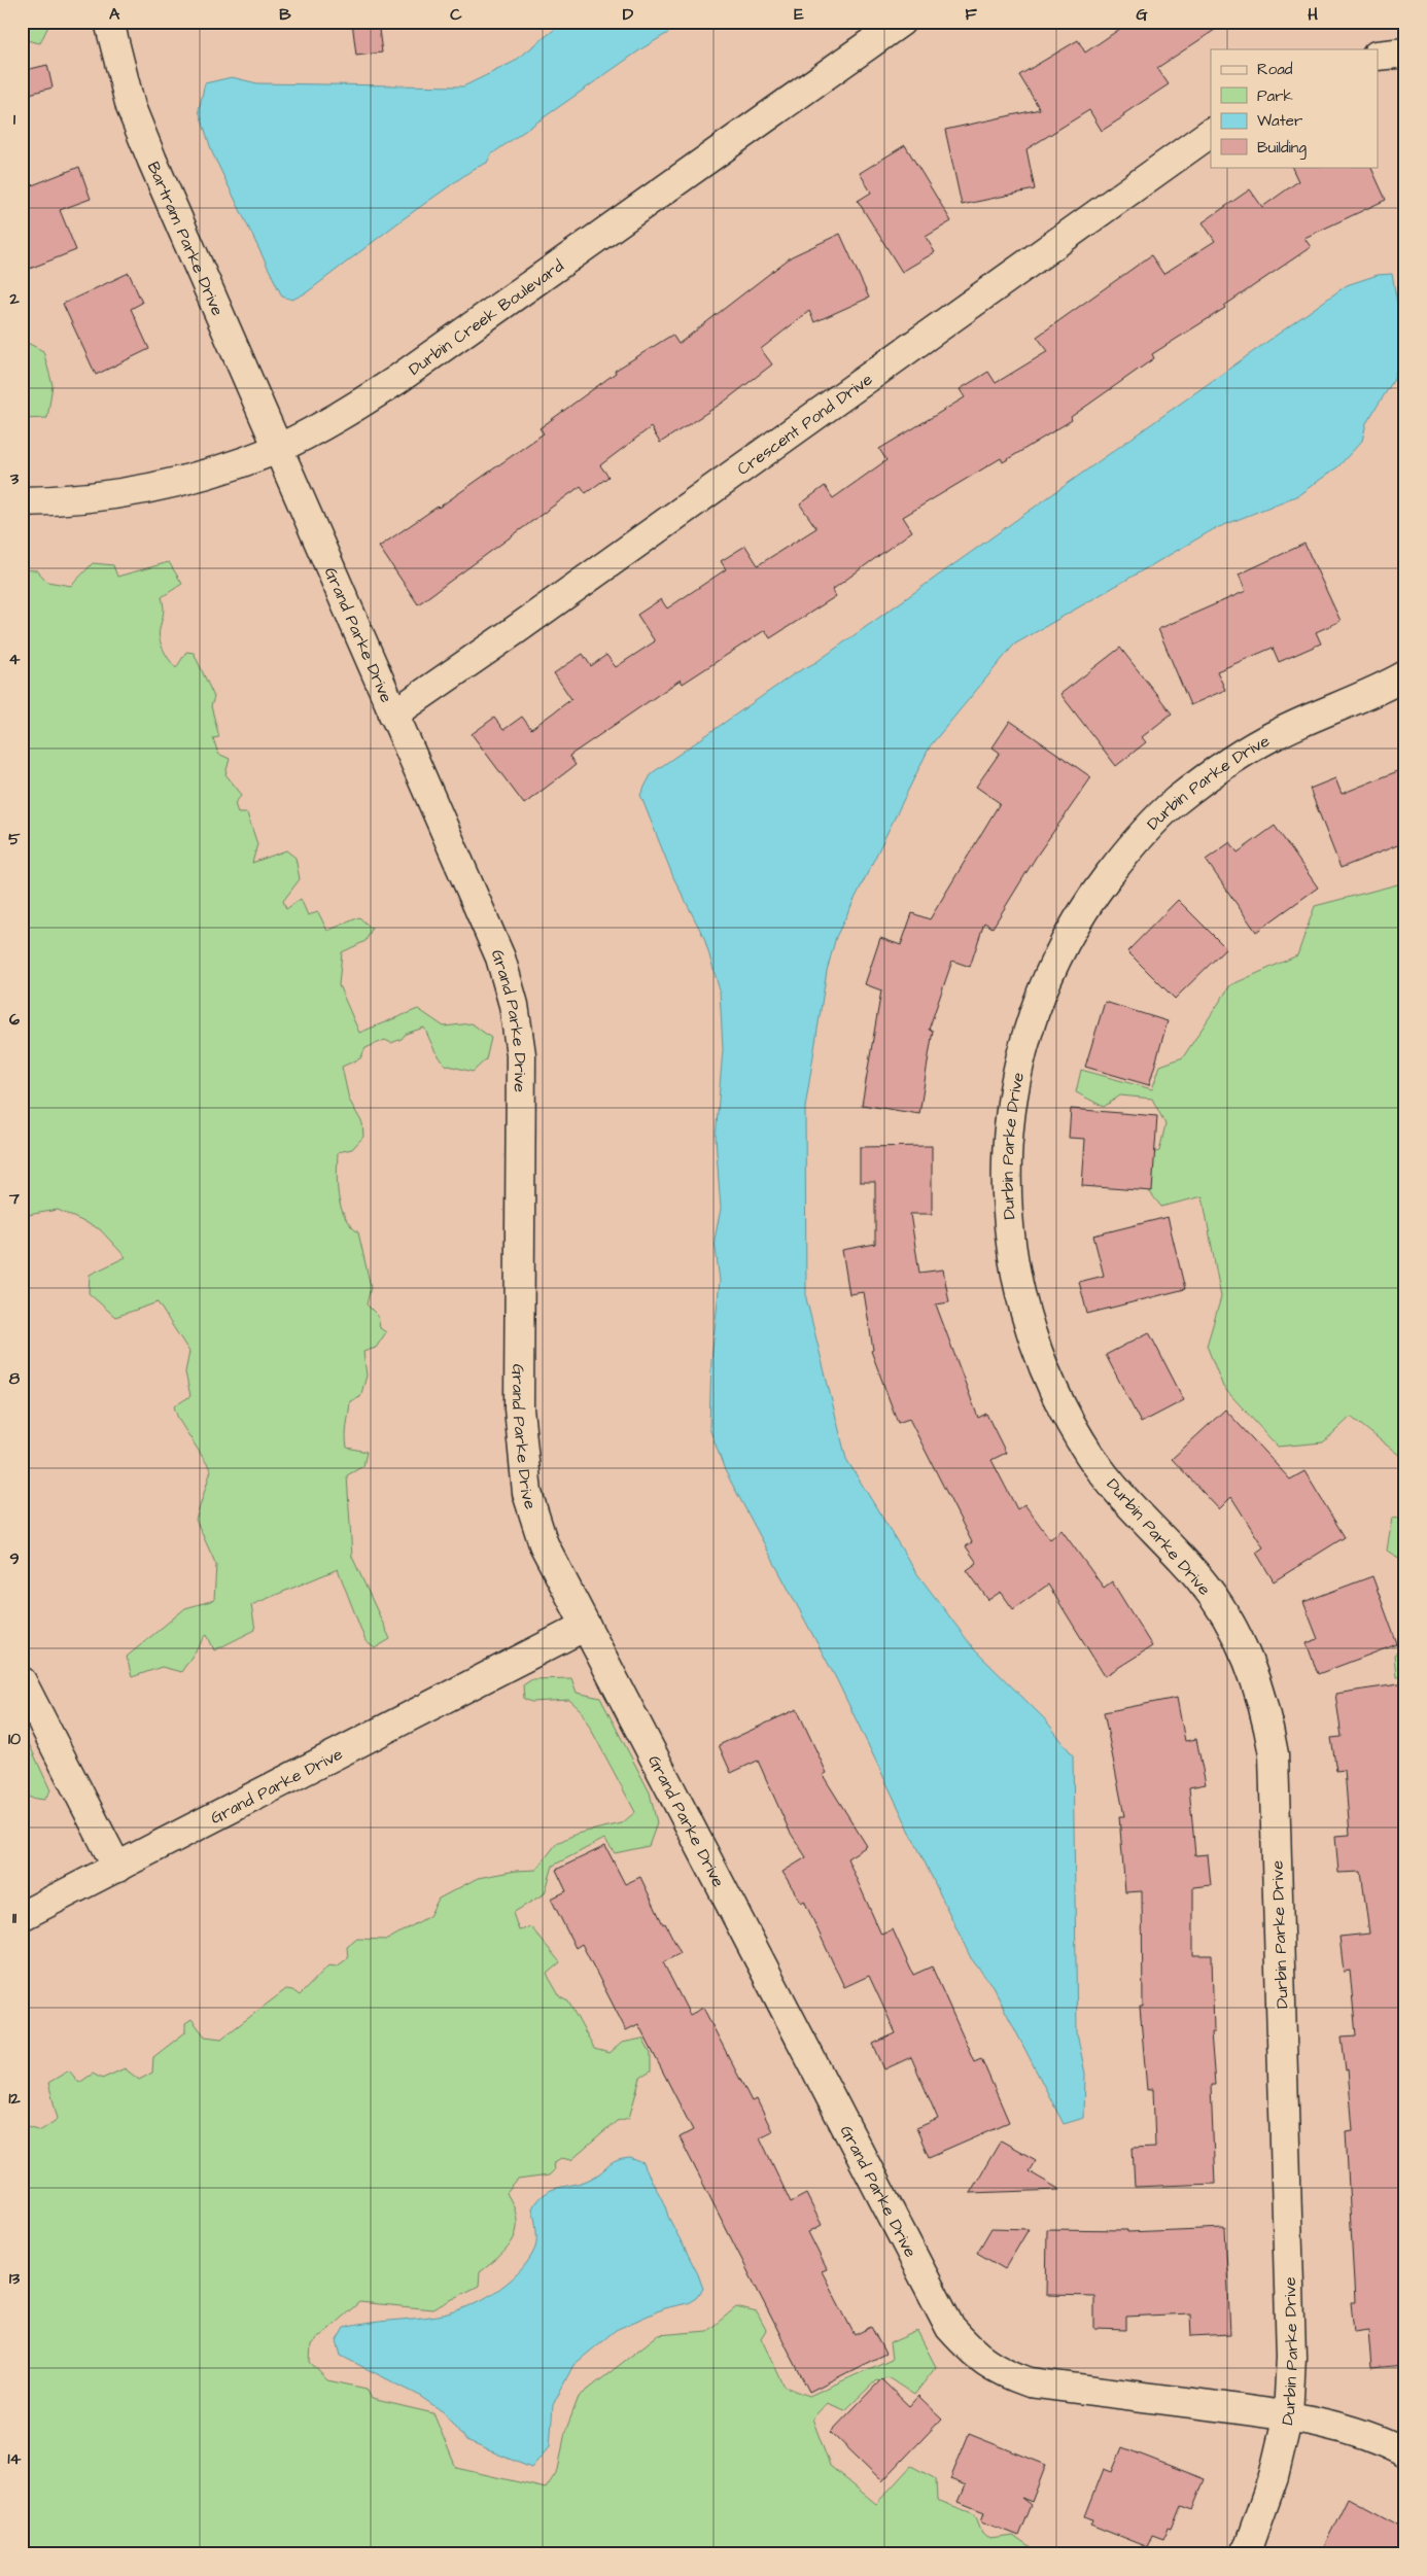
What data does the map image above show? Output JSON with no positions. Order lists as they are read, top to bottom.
{
  "streets": {
    "street": [
      "Bartram Parke Drive",
      "Durbin Creek Boulevard",
      "Crescent Pond Drive",
      "Grand Parke Drive",
      "Durbin Parke Drive"
    ]
  },
  "crossings": [
    ["Bartram Parke Drive", "Durbin Creek Boulevard"],
    ["Bartram Parke Drive", "Grand Parke Drive"],
    ["Durbin Creek Boulevard", "Grand Parke Drive"],
    ["Crescent Pond Drive", "Grand Parke Drive"],
    ["Grand Parke Drive", "Durbin Parke Drive"]
  ],
  "legend": [
    "Road",
    "Park",
    "Water",
    "Building"
  ],
  "grid": {
    "columns": [
      "A",
      "B",
      "C",
      "D",
      "E",
      "F",
      "G",
      "H"
    ],
    "rows": [
      "1",
      "2",
      "3",
      "4",
      "5",
      "6",
      "7",
      "8",
      "9",
      "10",
      "11",
      "12",
      "13",
      "14"
    ]
  }
}
